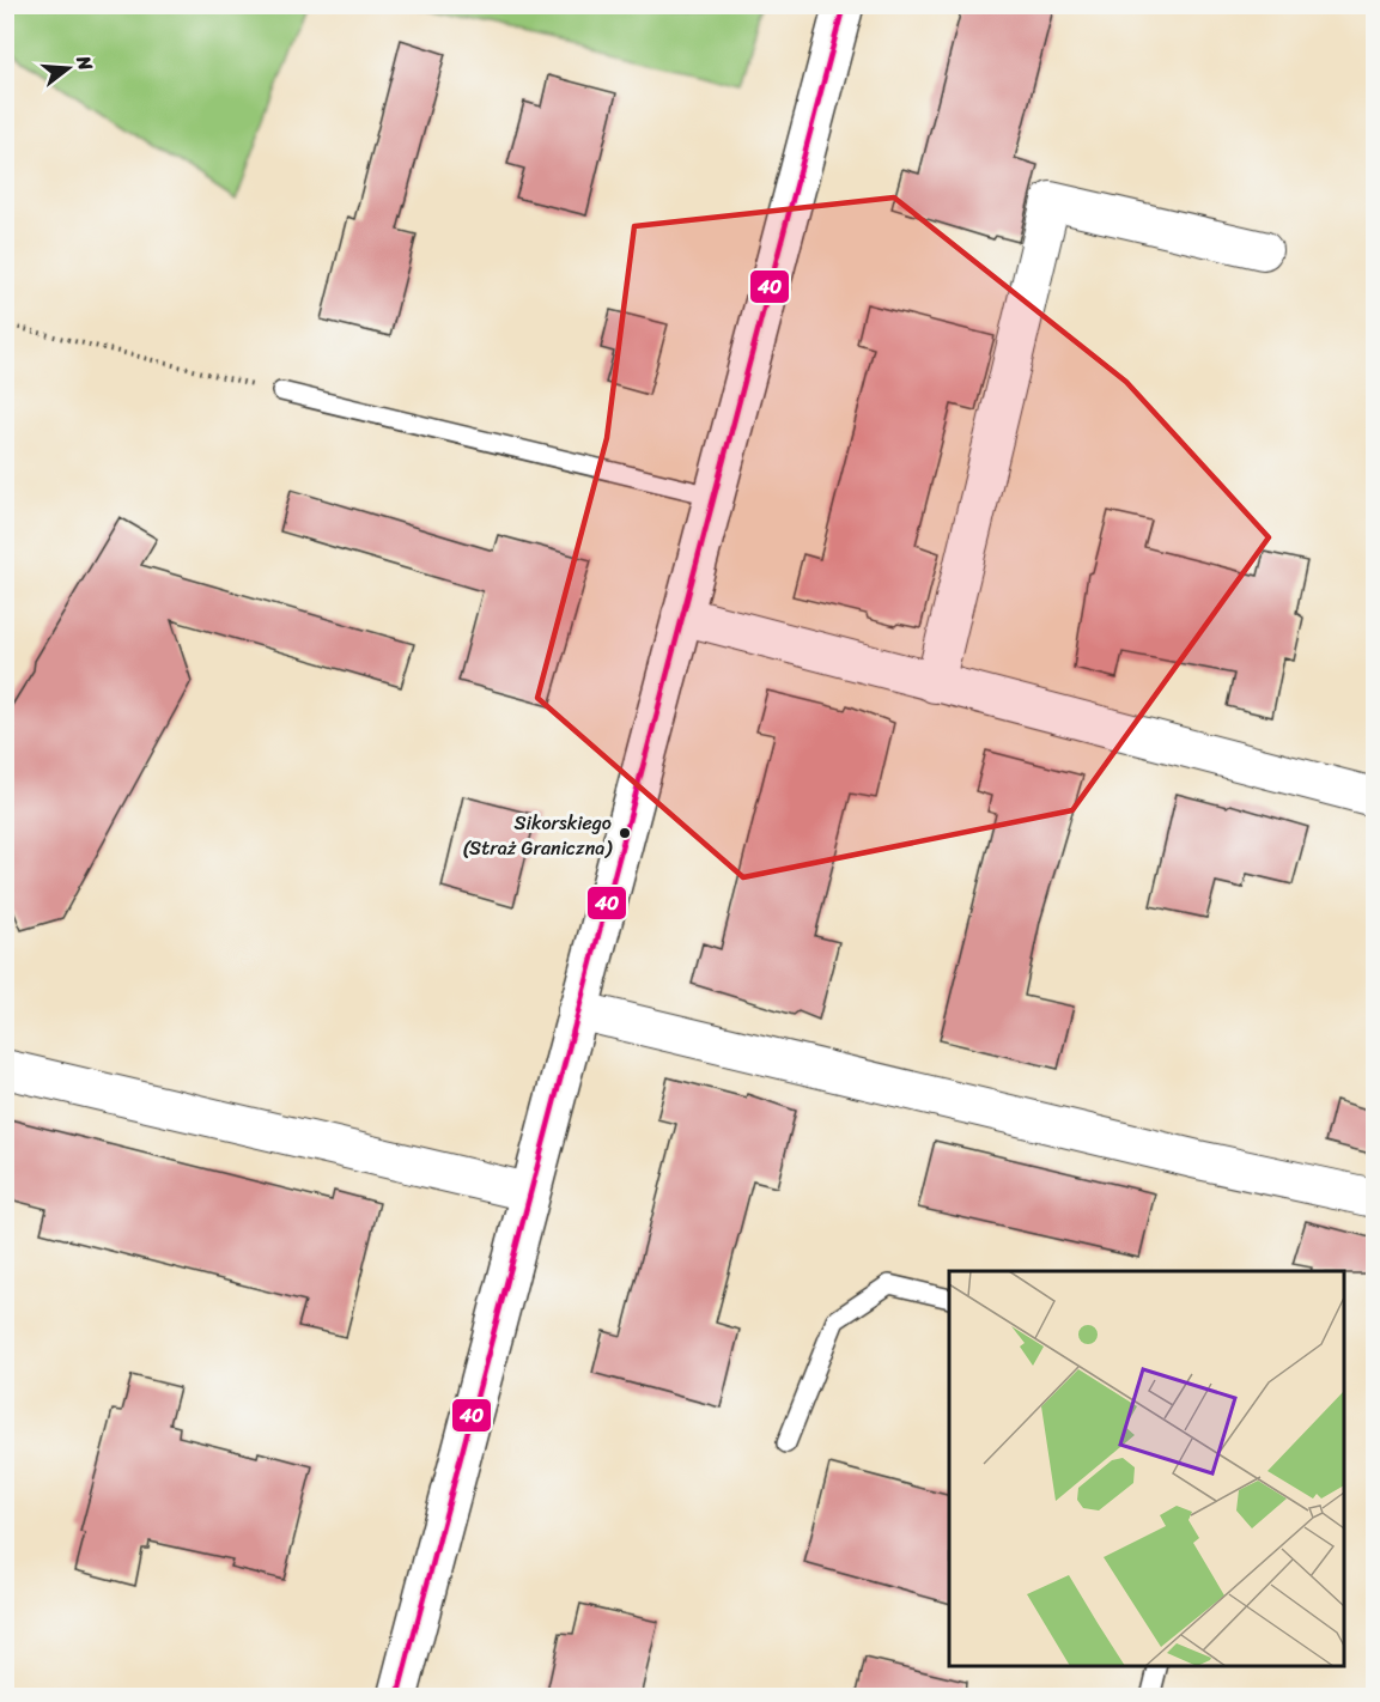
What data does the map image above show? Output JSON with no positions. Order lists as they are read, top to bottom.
{
  "places": ["Sikorskiego (Straż Graniczna)"],
  "lines": ["transit line 40"],
  "north": "right"
}
